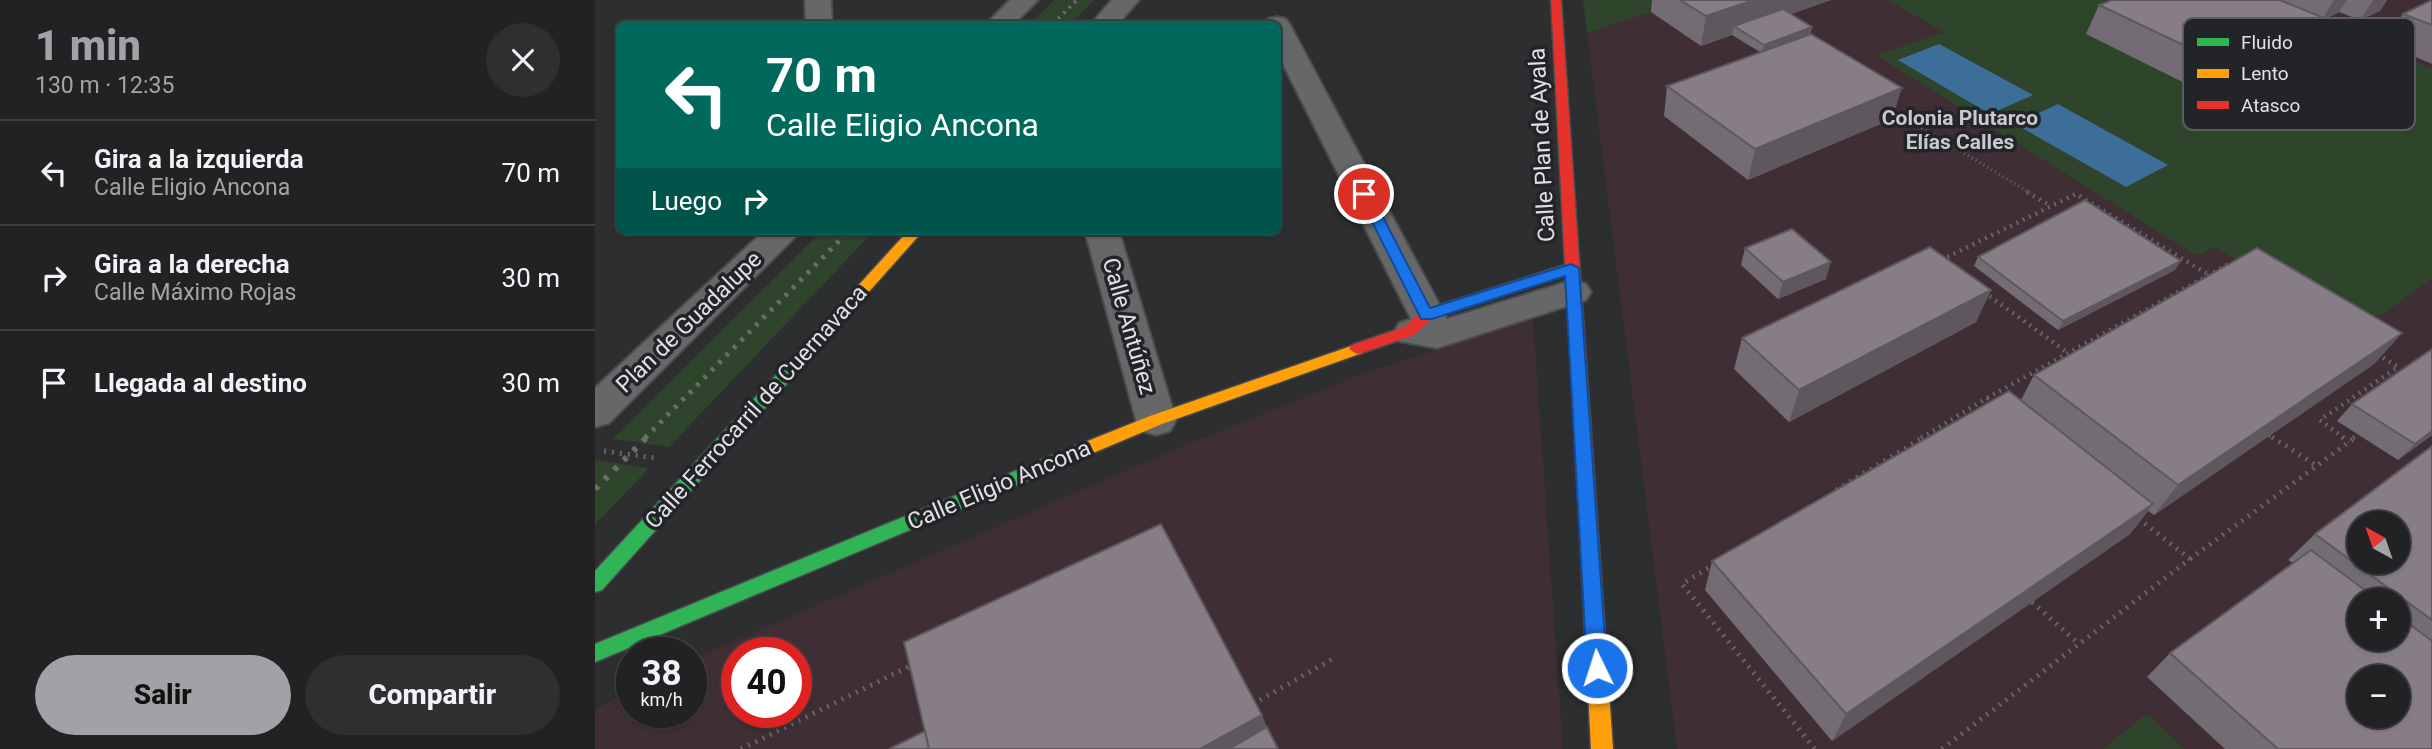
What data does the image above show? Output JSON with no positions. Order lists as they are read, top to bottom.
{
  "streets": {
    "street": [
      "Calle Plan de Ayala",
      "Plan de Guadalupe",
      "Calle Antúñez",
      "Calle Ferrocarril de Cuernavaca",
      "Calle Eligio Ancona"
    ]
  },
  "crossings": [
    ["Calle Plan de Ayala", "Calle Eligio Ancona"],
    ["Calle Antúñez", "Calle Eligio Ancona"]
  ],
  "districts": ["Colonia Plutarco Elías Calles"],
  "legend": ["Fluido", "Lento", "Atasco"],
  "north": "top left",
  "page": {
    "heading": ["1 min", "130 m · 12:35"],
    "turn": ["70 m", "Calle Eligio Ancona"],
    "list": [
      {
        "name": "Gira a la izquierda",
        "note": "Calle Eligio Ancona",
        "value": "70 m"
      },
      {
        "name": "Gira a la derecha",
        "note": "Calle Máximo Rojas",
        "value": "30 m"
      },
      {
        "name": "Llegada al destino",
        "value": "30 m"
      }
    ],
    "then": "Luego",
    "map_buttons": ["+", "−"],
    "speed": "38 km/h",
    "limit": "40",
    "buttons": ["Salir", "Compartir"]
  }
}
